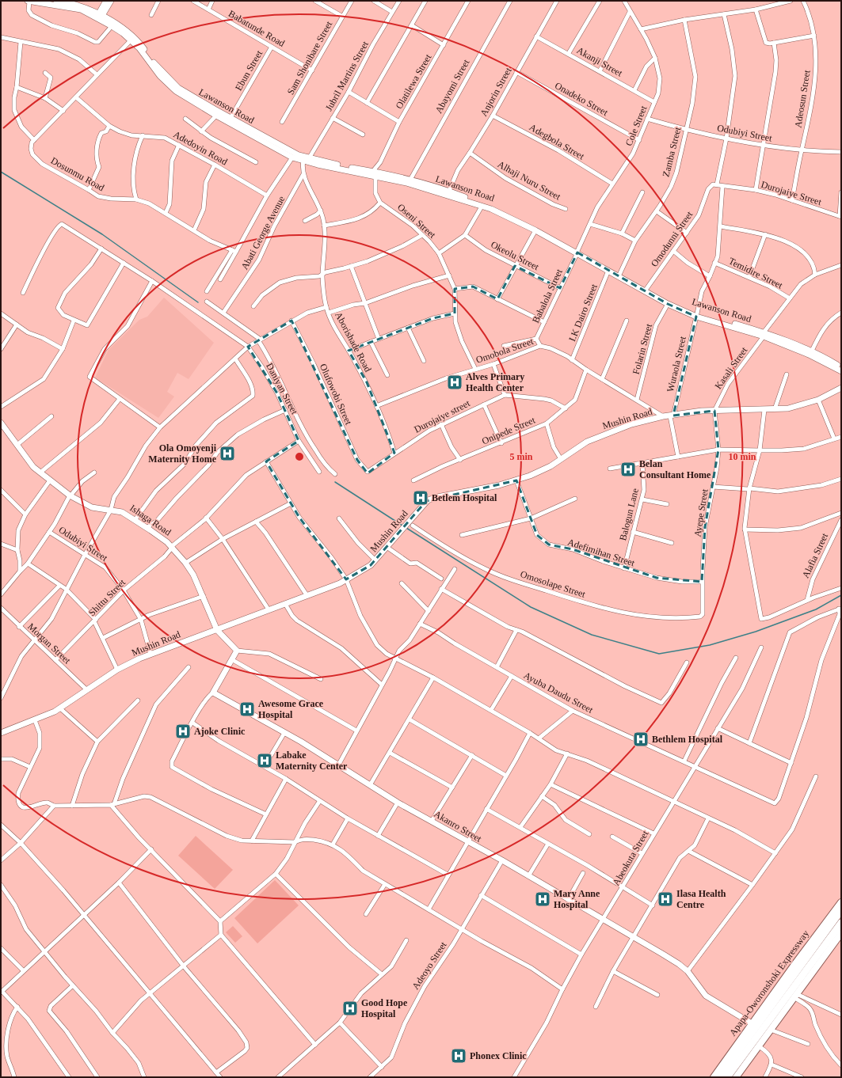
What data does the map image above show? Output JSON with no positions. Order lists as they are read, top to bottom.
{
  "streets": {
    "highway": ["Apapa-Oworonshoki Expressway"],
    "main road": [
      "Lawanson Road",
      "Mushin Road",
      "Ishaga Road",
      "Akanro Street"
    ],
    "street": [
      "Babatunde Road",
      "Sam Shonibare Street",
      "Akanji Street",
      "Ebun Street",
      "Jubril Martins Street",
      "Olatilewa Street",
      "Abayomi Street",
      "Anjorin Street",
      "Onadeko Street",
      "Adeosun Street",
      "Cole Street",
      "Odubiyi Street",
      "Adegbola Street",
      "Adedoyin Road",
      "Zamba Street",
      "Dosunmu Road",
      "Alhaji Nuru Street",
      "Durojaiye Street",
      "Oseni Street",
      "Abati George Avenue",
      "Omodunni Street",
      "Okeolu Street",
      "Temidire Street",
      "Babalola Street",
      "I.K Dairo Street",
      "Aborishade Road",
      "Folarin Street",
      "Omobola Street",
      "Wuraola Street",
      "Kasali Street",
      "Daniyan Street",
      "Olufowobi Street",
      "Durojaiye street",
      "Onipede Street",
      "Ayepe Street",
      "Balogun Lane",
      "Adefimihan Street",
      "Alafia Street",
      "Omosolape Street",
      "Shittu Street",
      "Morgan Street",
      "Ayuba Daudu Street",
      "Abeokuta Street",
      "Adeoyo Street"
    ]
  },
  "crossings": [
    ["Babatunde Road", "Sam Shonibare Street"],
    ["Babatunde Road", "Ebun Street"],
    ["Akanji Street", "Anjorin Street"],
    ["Akanji Street", "Cole Street"],
    ["Ebun Street", "Lawanson Road"],
    ["Jubril Martins Street", "Lawanson Road"],
    ["Jubril Martins Street", "Aborishade Road"],
    ["Olatilewa Street", "Lawanson Road"],
    ["Abayomi Street", "Lawanson Road"],
    ["Anjorin Street", "Onadeko Street"],
    ["Anjorin Street", "Lawanson Road"],
    ["Anjorin Street", "Adegbola Street"],
    ["Anjorin Street", "Alhaji Nuru Street"],
    ["Onadeko Street", "Cole Street"],
    ["Adeosun Street", "Odubiyi Street"],
    ["Adeosun Street", "Durojaiye Street"],
    ["Lawanson Road", "Cole Street"],
    ["Lawanson Road", "Zamba Street"],
    ["Lawanson Road", "Omodunni Street"],
    ["Lawanson Road", "Babalola Street"],
    ["Lawanson Road", "I.K Dairo Street"],
    ["Lawanson Road", "Aborishade Road"],
    ["Lawanson Road", "Folarin Street"],
    ["Lawanson Road", "Wuraola Street"],
    ["Lawanson Road", "Kasali Street"],
    ["Cole Street", "Odubiyi Street"],
    ["Cole Street", "Adegbola Street"],
    ["Cole Street", "Babalola Street"],
    ["Odubiyi Street", "Zamba Street"],
    ["Odubiyi Street", "Mushin Road"],
    ["Odubiyi Street", "Shittu Street"],
    ["Durojaiye Street", "Omodunni Street"],
    ["Durojaiye Street", "Wuraola Street"],
    ["Oseni Street", "Omobola Street"],
    ["Abati George Avenue", "Aborishade Road"],
    ["Okeolu Street", "Babalola Street"],
    ["Temidire Street", "Wuraola Street"],
    ["Temidire Street", "Kasali Street"],
    ["Babalola Street", "Omobola Street"],
    ["I.K Dairo Street", "Omobola Street"],
    ["Aborishade Road", "Omobola Street"],
    ["Aborishade Road", "Durojaiye street"],
    ["Folarin Street", "Omobola Street"],
    ["Omobola Street", "Mushin Road"],
    ["Omobola Street", "Onipede Street"],
    ["Wuraola Street", "Mushin Road"],
    ["Kasali Street", "Mushin Road"],
    ["Kasali Street", "Ayepe Street"],
    ["Daniyan Street", "Shittu Street"],
    ["Olufowobi Street", "Durojaiye street"],
    ["Mushin Road", "Ayepe Street"],
    ["Mushin Road", "Ishaga Road"],
    ["Mushin Road", "Adefimihan Street"],
    ["Mushin Road", "Omosolape Street"],
    ["Mushin Road", "Morgan Street"],
    ["Ayepe Street", "Adefimihan Street"],
    ["Ayepe Street", "Omosolape Street"],
    ["Balogun Lane", "Adefimihan Street"],
    ["Ishaga Road", "Shittu Street"],
    ["Shittu Street", "Morgan Street"],
    ["Ayuba Daudu Street", "Abeokuta Street"],
    ["Akanro Street", "Abeokuta Street"],
    ["Akanro Street", "Adeoyo Street"],
    ["Akanro Street", "Apapa-Oworonshoki Expressway"]
  ],
  "places": {
    "hospital": [
      "Alves Primary Health Center",
      "Ola Omoyenji Maternity Home",
      "Belan Consultant Home",
      "Betlem Hospital",
      "Awesome Grace Hospital",
      "Ajoke Clinic",
      "Bethlem Hospital",
      "Labake Maternity Center",
      "Mary Anne Hospital",
      "Ilasa Health Centre",
      "Good Hope Hospital",
      "Phonex Clinic"
    ]
  },
  "rings": ["5 min", "10 min"]
}
